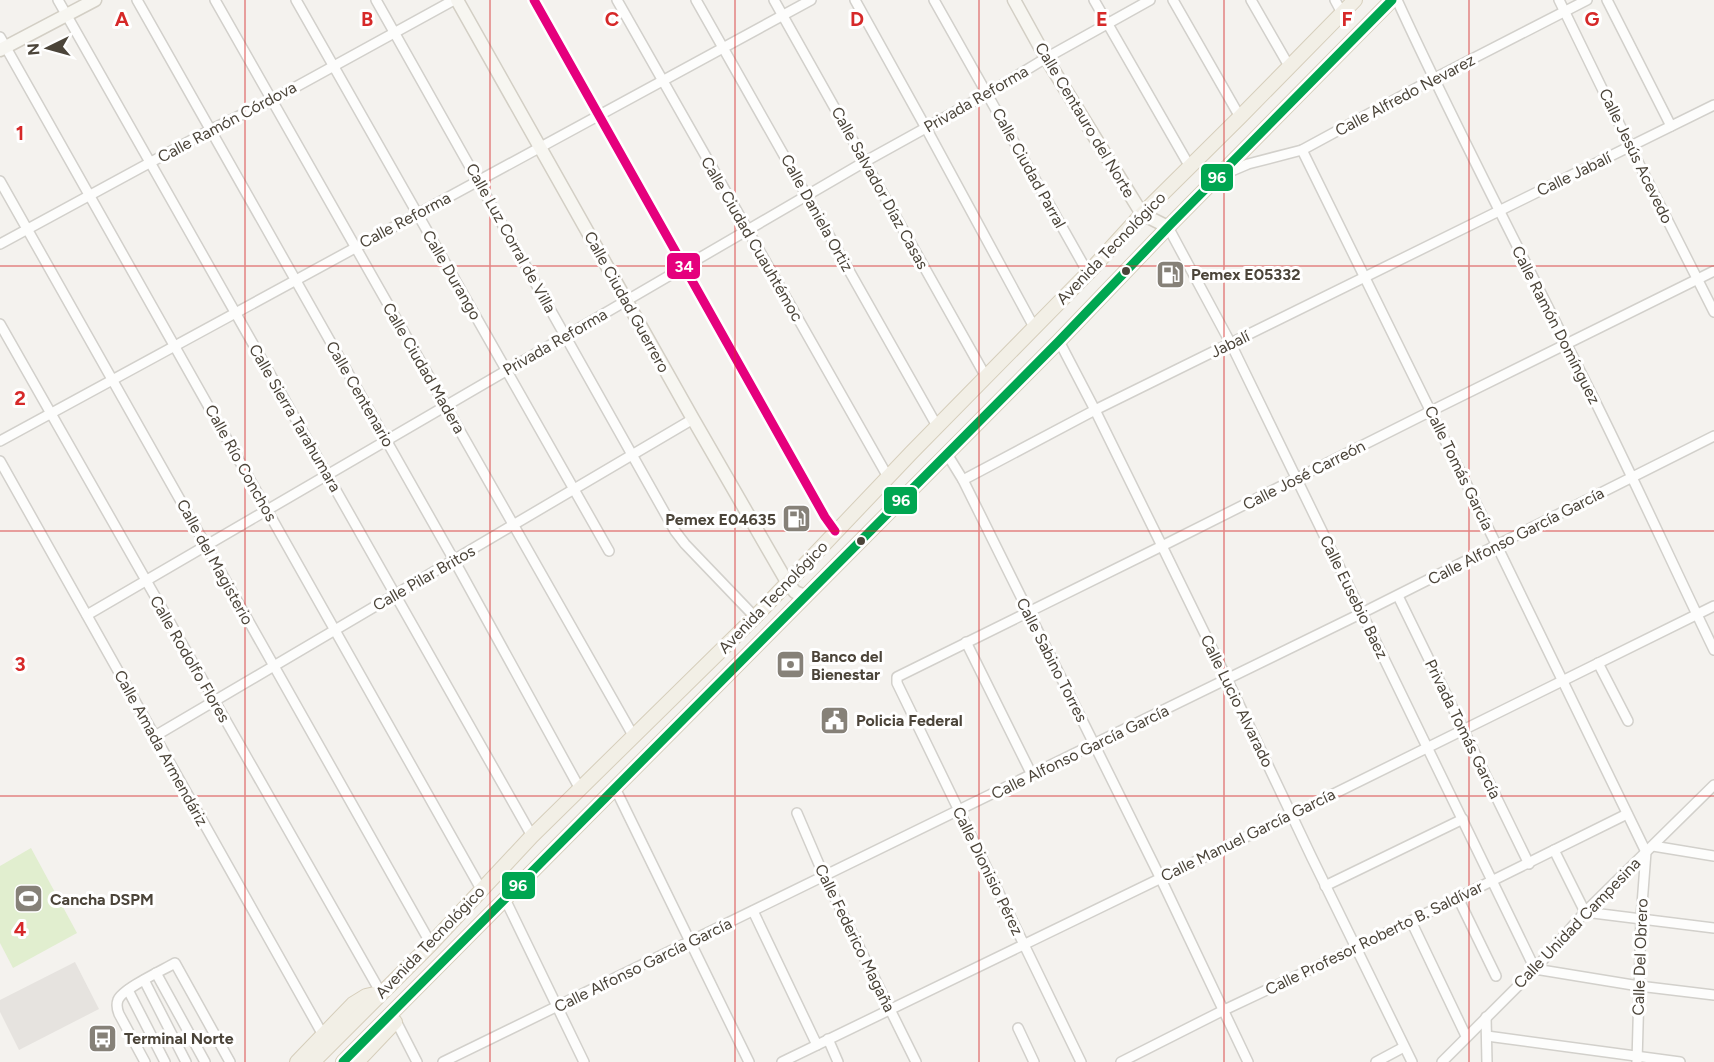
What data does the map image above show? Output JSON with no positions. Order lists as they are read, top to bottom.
{
  "streets": {
    "main road": ["Avenida Tecnológico"],
    "street": [
      "Calle Alfredo Nevarez",
      "Privada Reforma",
      "Calle Centauro del Norte",
      "Calle Ramón Córdova",
      "Calle Jesús Acevedo",
      "Calle Ciudad Parral",
      "Calle Jabalí",
      "Calle Salvador Díaz Casas",
      "Calle Daniela Ortiz",
      "Calle Reforma",
      "Calle Luz Corral de Villa",
      "Calle Ciudad Cuauhtémoc",
      "Calle Durango",
      "Calle Ciudad Guerrero",
      "Calle Ramón Domínguez",
      "Jabalí",
      "Calle Ciudad Madera",
      "Calle Centenario",
      "Calle Sierra Tarahumara",
      "Calle Río Conchos",
      "Calle Tomás García",
      "Calle José Carreón",
      "Calle Alfonso García García",
      "Calle del Magisterio",
      "Calle Pilar Britos",
      "Calle Eusebio Baez",
      "Calle Rodolfo Flores",
      "Calle Sabino Torres",
      "Calle Lucio Alvarado",
      "Privada Tomás García",
      "Calle Amada Armendáriz",
      "Calle Manuel García García",
      "Calle Dionisio Pérez",
      "Calle Unidad Campesina",
      "Calle Federico Magaña",
      "Calle Profesor Roberto B. Saldívar",
      "Calle Del Obrero"
    ]
  },
  "crossings": [
    ["Calle Alfredo Nevarez", "Calle Jesús Acevedo"],
    ["Calle Alfredo Nevarez", "Avenida Tecnológico"],
    ["Calle Alfredo Nevarez", "Calle Ramón Domínguez"],
    ["Calle Alfredo Nevarez", "Calle Tomás García"],
    ["Privada Reforma", "Calle Centauro del Norte"],
    ["Privada Reforma", "Calle Ciudad Parral"],
    ["Privada Reforma", "Calle Salvador Díaz Casas"],
    ["Privada Reforma", "Calle Daniela Ortiz"],
    ["Privada Reforma", "Calle Luz Corral de Villa"],
    ["Privada Reforma", "Calle Ciudad Cuauhtémoc"],
    ["Privada Reforma", "Calle Durango"],
    ["Privada Reforma", "Calle Ciudad Guerrero"],
    ["Privada Reforma", "Calle Ciudad Madera"],
    ["Privada Reforma", "Calle Centenario"],
    ["Privada Reforma", "Calle Sierra Tarahumara"],
    ["Privada Reforma", "Calle Río Conchos"],
    ["Privada Reforma", "Calle del Magisterio"],
    ["Privada Reforma", "Calle Rodolfo Flores"],
    ["Privada Reforma", "Calle Amada Armendáriz"],
    ["Calle Centauro del Norte", "Avenida Tecnológico"],
    ["Calle Centauro del Norte", "Calle Eusebio Baez"],
    ["Calle Ramón Córdova", "Calle Luz Corral de Villa"],
    ["Calle Ramón Córdova", "Calle Durango"],
    ["Calle Ramón Córdova", "Calle Ciudad Guerrero"],
    ["Calle Ramón Córdova", "Calle Ciudad Madera"],
    ["Calle Ramón Córdova", "Calle Centenario"],
    ["Calle Ramón Córdova", "Calle Sierra Tarahumara"],
    ["Calle Ramón Córdova", "Calle Río Conchos"],
    ["Calle Ramón Córdova", "Calle del Magisterio"],
    ["Calle Jesús Acevedo", "Calle Jabalí"],
    ["Calle Jesús Acevedo", "Calle José Carreón"],
    ["Calle Ciudad Parral", "Avenida Tecnológico"],
    ["Calle Jabalí", "Calle Ramón Domínguez"],
    ["Calle Jabalí", "Jabalí"],
    ["Calle Salvador Díaz Casas", "Calle Reforma"],
    ["Calle Salvador Díaz Casas", "Avenida Tecnológico"],
    ["Calle Daniela Ortiz", "Calle Reforma"],
    ["Calle Daniela Ortiz", "Avenida Tecnológico"],
    ["Calle Reforma", "Calle Luz Corral de Villa"],
    ["Calle Reforma", "Calle Ciudad Cuauhtémoc"],
    ["Calle Reforma", "Calle Durango"],
    ["Calle Reforma", "Calle Ciudad Guerrero"],
    ["Calle Reforma", "Calle Ciudad Madera"],
    ["Calle Reforma", "Calle Centenario"],
    ["Calle Reforma", "Calle Sierra Tarahumara"],
    ["Calle Reforma", "Calle Río Conchos"],
    ["Calle Reforma", "Calle del Magisterio"],
    ["Calle Reforma", "Calle Rodolfo Flores"],
    ["Calle Luz Corral de Villa", "Avenida Tecnológico"],
    ["Calle Luz Corral de Villa", "Calle Pilar Britos"],
    ["Calle Ciudad Cuauhtémoc", "Avenida Tecnológico"],
    ["Avenida Tecnológico", "Calle Ciudad Guerrero"],
    ["Avenida Tecnológico", "Calle Ramón Domínguez"],
    ["Avenida Tecnológico", "Calle Ciudad Madera"],
    ["Avenida Tecnológico", "Calle Centenario"],
    ["Avenida Tecnológico", "Calle Sierra Tarahumara"],
    ["Avenida Tecnológico", "Calle Río Conchos"],
    ["Avenida Tecnológico", "Calle del Magisterio"],
    ["Avenida Tecnológico", "Calle Eusebio Baez"],
    ["Avenida Tecnológico", "Calle Rodolfo Flores"],
    ["Avenida Tecnológico", "Calle Sabino Torres"],
    ["Avenida Tecnológico", "Calle Lucio Alvarado"],
    ["Calle Durango", "Calle Pilar Britos"],
    ["Calle Ciudad Guerrero", "Calle Pilar Britos"],
    ["Calle Ramón Domínguez", "Jabalí"],
    ["Calle Ramón Domínguez", "Calle José Carreón"],
    ["Calle Ramón Domínguez", "Calle Alfonso García García"],
    ["Calle Ramón Domínguez", "Calle Manuel García García"],
    ["Jabalí", "Calle Tomás García"],
    ["Jabalí", "Calle Eusebio Baez"],
    ["Jabalí", "Calle Sabino Torres"],
    ["Jabalí", "Calle Lucio Alvarado"],
    ["Calle Ciudad Madera", "Calle Pilar Britos"],
    ["Calle Centenario", "Calle Pilar Britos"],
    ["Calle Sierra Tarahumara", "Calle Pilar Britos"],
    ["Calle Río Conchos", "Calle Pilar Britos"],
    ["Calle Tomás García", "Calle José Carreón"],
    ["Calle Tomás García", "Calle Alfonso García García"],
    ["Calle Tomás García", "Calle Manuel García García"],
    ["Calle Tomás García", "Calle Unidad Campesina"],
    ["Calle Tomás García", "Calle Profesor Roberto B. Saldívar"],
    ["Calle Tomás García", "Calle Del Obrero"],
    ["Calle José Carreón", "Calle Eusebio Baez"],
    ["Calle José Carreón", "Calle Sabino Torres"],
    ["Calle José Carreón", "Calle Lucio Alvarado"],
    ["Calle José Carreón", "Calle Dionisio Pérez"],
    ["Calle Alfonso García García", "Calle Eusebio Baez"],
    ["Calle Alfonso García García", "Calle Sabino Torres"],
    ["Calle Alfonso García García", "Calle Lucio Alvarado"],
    ["Calle Alfonso García García", "Privada Tomás García"],
    ["Calle Alfonso García García", "Calle Dionisio Pérez"],
    ["Calle Alfonso García García", "Calle Federico Magaña"],
    ["Calle del Magisterio", "Calle Pilar Britos"],
    ["Calle Pilar Britos", "Calle Rodolfo Flores"],
    ["Calle Pilar Britos", "Calle Amada Armendáriz"],
    ["Calle Eusebio Baez", "Calle Manuel García García"],
    ["Calle Eusebio Baez", "Calle Unidad Campesina"],
    ["Calle Eusebio Baez", "Calle Profesor Roberto B. Saldívar"],
    ["Calle Sabino Torres", "Calle Manuel García García"],
    ["Calle Sabino Torres", "Calle Profesor Roberto B. Saldívar"],
    ["Calle Lucio Alvarado", "Calle Manuel García García"],
    ["Calle Lucio Alvarado", "Calle Profesor Roberto B. Saldívar"],
    ["Privada Tomás García", "Calle Manuel García García"],
    ["Privada Tomás García", "Calle Profesor Roberto B. Saldívar"],
    ["Calle Manuel García García", "Calle Dionisio Pérez"],
    ["Calle Manuel García García", "Calle Federico Magaña"],
    ["Calle Unidad Campesina", "Calle Del Obrero"]
  ],
  "places": {
    "fuel station": ["Pemex E05332", "Pemex E04635"],
    "bank": ["Banco del Bienestar"],
    "public building": ["Policia Federal"],
    "sports": ["Cancha DSPM"],
    "bus stop": ["Terminal Norte"]
  },
  "lines": ["transit line 96", "transit line 34"],
  "north": "left",
  "grid": {
    "columns": [
      "A",
      "B",
      "C",
      "D",
      "E",
      "F",
      "G"
    ],
    "rows": [
      "1",
      "2",
      "3",
      "4"
    ]
  }
}
